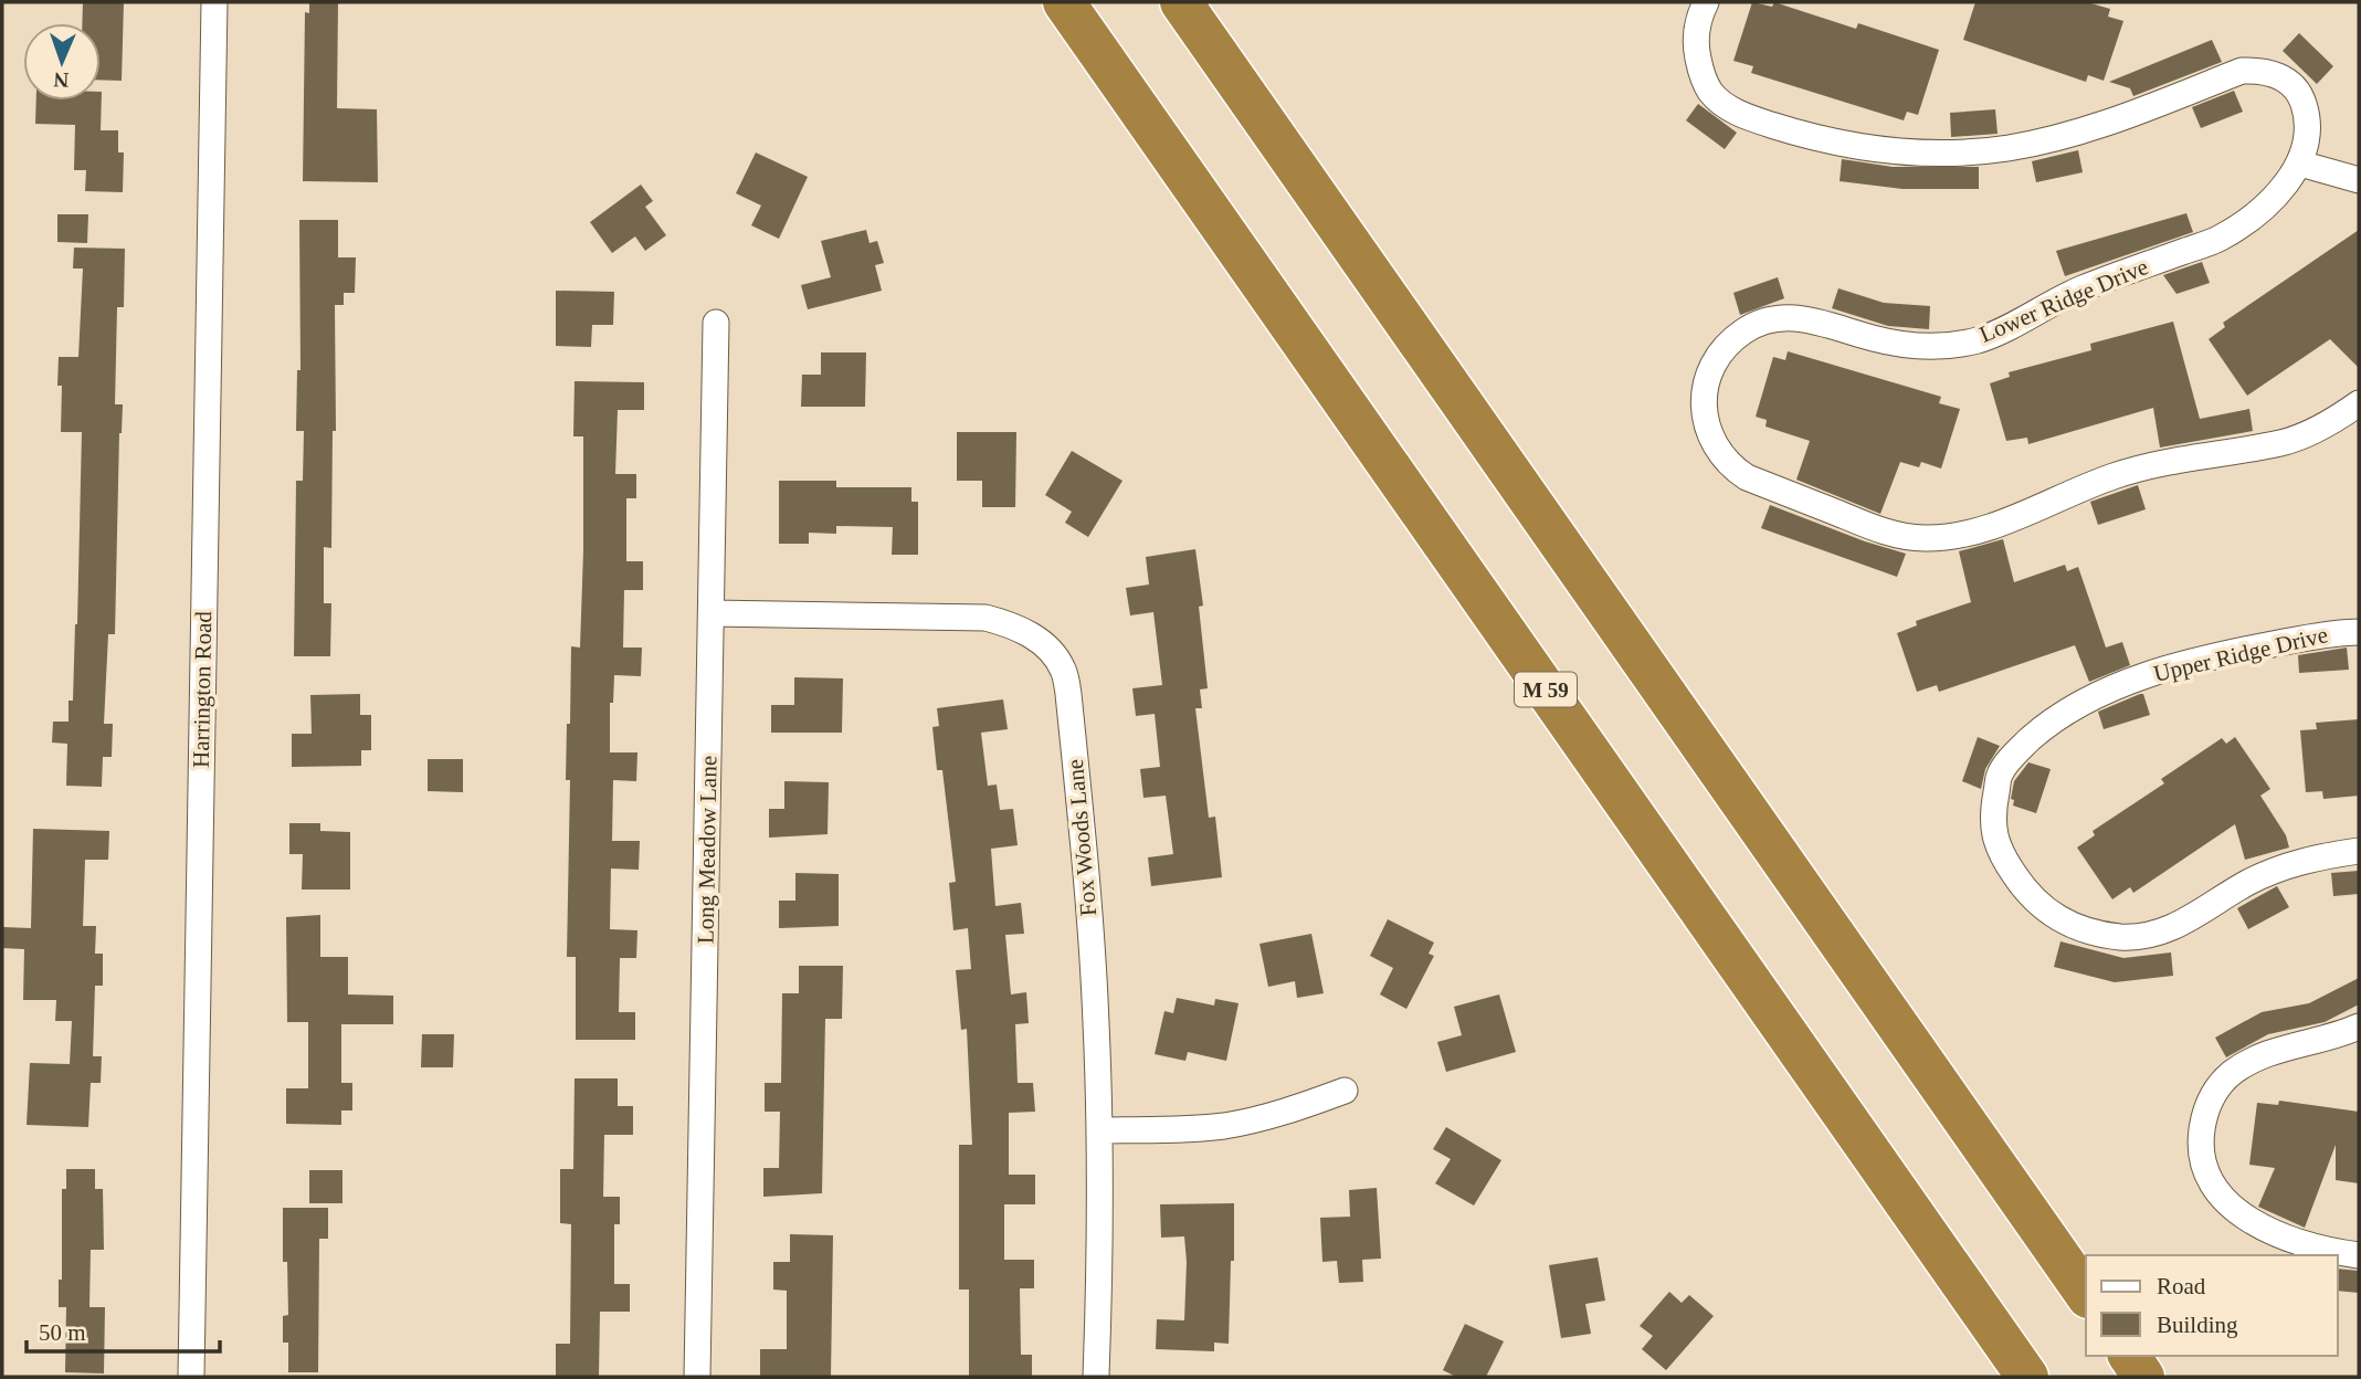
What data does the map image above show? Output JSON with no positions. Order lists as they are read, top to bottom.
{
  "streets": {
    "highway": ["M 59"],
    "street": [
      "Lower Ridge Drive",
      "Upper Ridge Drive",
      "Harrington Road",
      "Fox Woods Lane",
      "Long Meadow Lane"
    ]
  },
  "crossings": [
    ["Fox Woods Lane", "Long Meadow Lane"]
  ],
  "legend": ["Road", "Building"],
  "scale_bar": "50 m",
  "north": "bottom"
}
